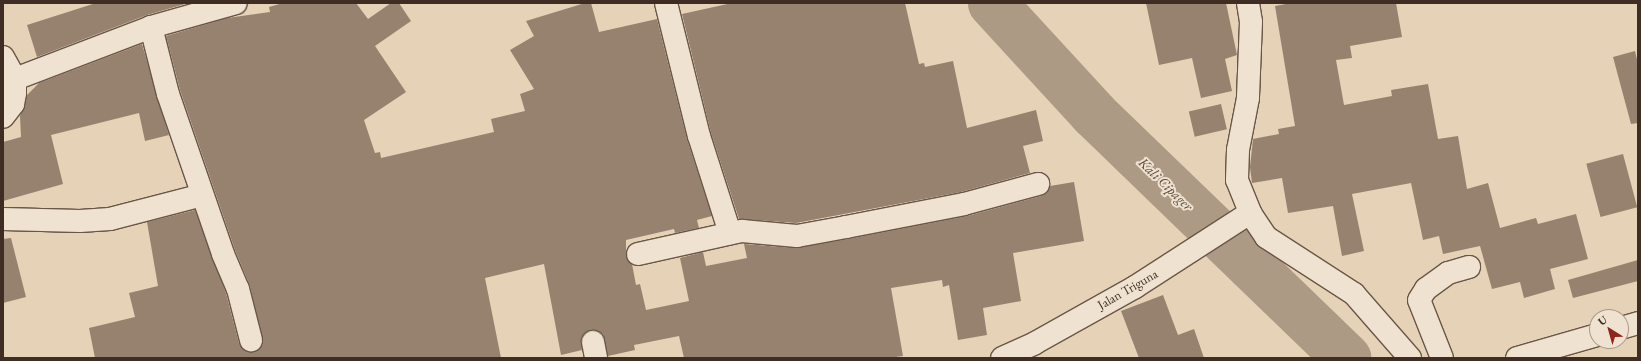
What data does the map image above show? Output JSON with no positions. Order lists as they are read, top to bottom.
{
  "streets": {
    "street": ["Jalan Triguna"]
  },
  "water": ["Kali Cipager"],
  "north": "top left"
}
